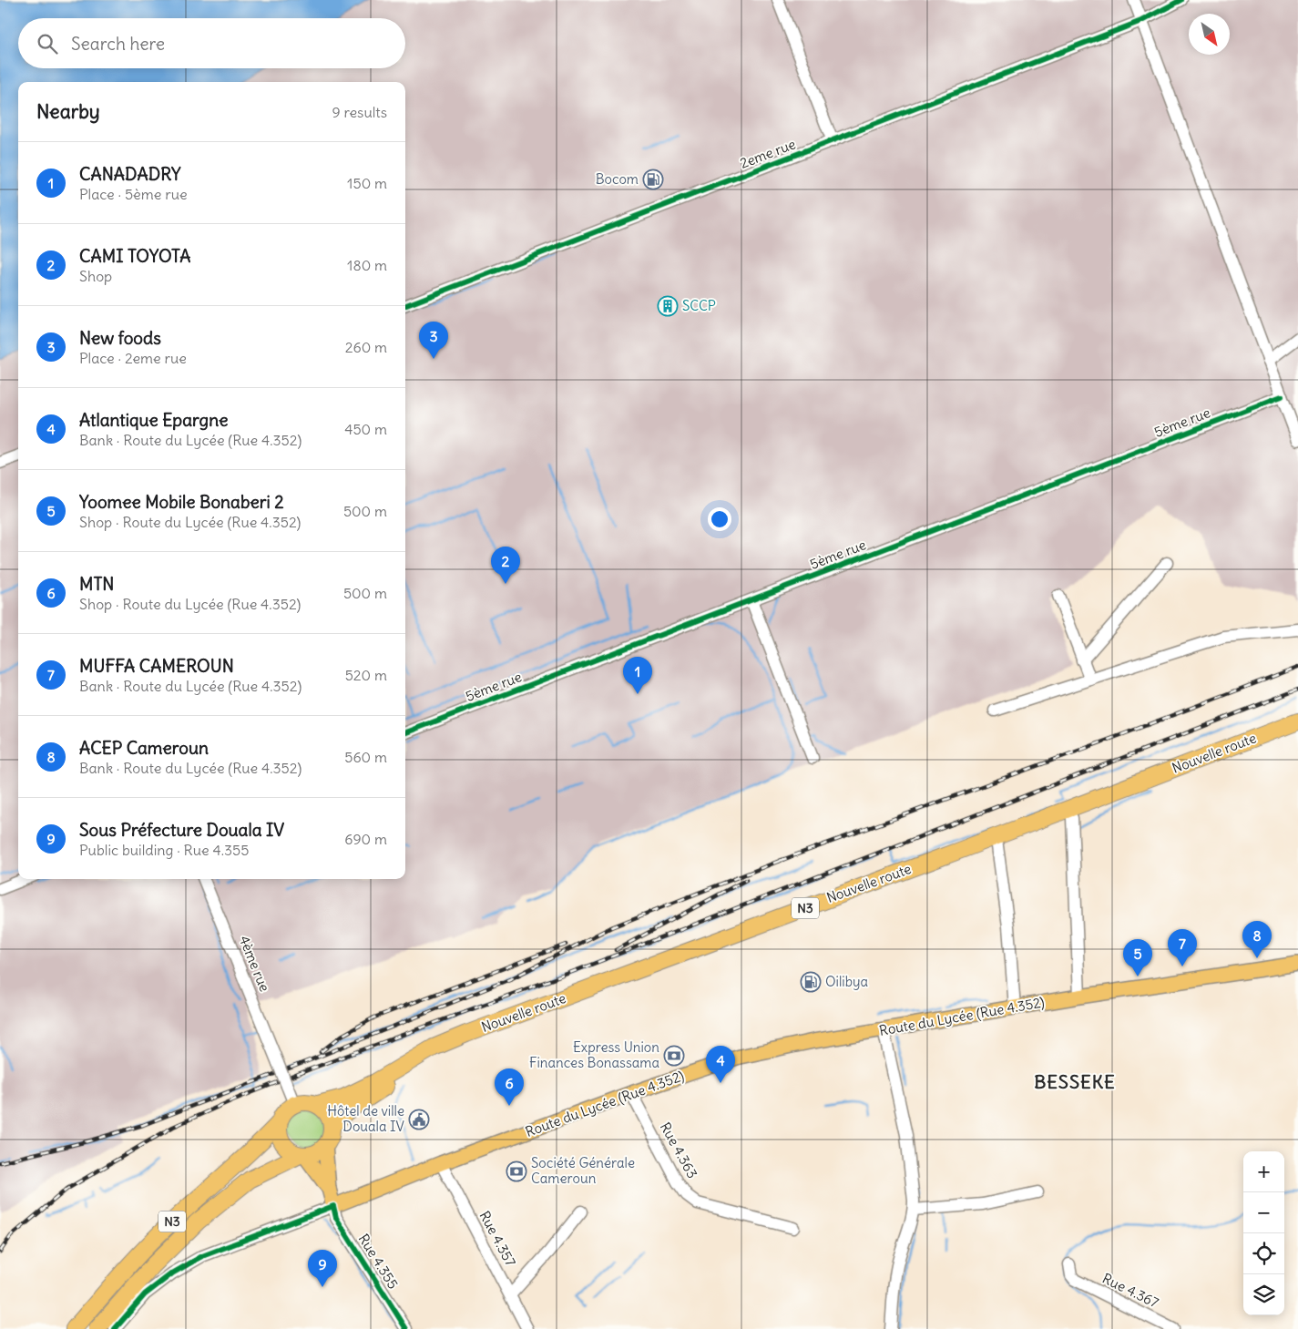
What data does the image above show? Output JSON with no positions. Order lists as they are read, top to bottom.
{
  "streets": {
    "highway": ["Nouvelle route", "N3"],
    "main road": ["Route du Lycée (Rue 4.352)"],
    "street": [
      "2eme rue",
      "5ème rue",
      "4ème rue",
      "Rue 4.363",
      "Rue 4.357",
      "Rue 4.355",
      "Rue 4.367"
    ]
  },
  "crossings": [
    ["Nouvelle route", "N3"],
    ["Nouvelle route", "4ème rue"],
    ["N3", "4ème rue"],
    ["Route du Lycée (Rue 4.352)", "Rue 4.363"],
    ["Route du Lycée (Rue 4.352)", "Rue 4.357"],
    ["Route du Lycée (Rue 4.352)", "Rue 4.355"]
  ],
  "districts": ["BESSEKE"],
  "places": {
    "fuel station": ["Bocom", "Oilibya"],
    "building": ["SCCP"],
    "bank": ["Express Union Finances Bonassama", "Société Générale Cameroun"],
    "public building": ["Hôtel de ville Douala IV"]
  },
  "north": "bottom right",
  "page": {
    "search": "Search here",
    "heading": ["Nearby", "9 results"],
    "list": [
      {
        "mark": "1",
        "name": "CANADADRY",
        "note": "Place · 5ème rue",
        "value": "150 m"
      },
      {
        "mark": "2",
        "name": "CAMI TOYOTA",
        "note": "Shop",
        "value": "180 m"
      },
      {
        "mark": "3",
        "name": "New foods",
        "note": "Place · 2eme rue",
        "value": "260 m"
      },
      {
        "mark": "4",
        "name": "Atlantique Epargne",
        "note": "Bank · Route du Lycée (Rue 4.352)",
        "value": "450 m"
      },
      {
        "mark": "5",
        "name": "Yoomee Mobile Bonaberi 2",
        "note": "Shop · Route du Lycée (Rue 4.352)",
        "value": "500 m"
      },
      {
        "mark": "6",
        "name": "MTN",
        "note": "Shop · Route du Lycée (Rue 4.352)",
        "value": "500 m"
      },
      {
        "mark": "7",
        "name": "MUFFA CAMEROUN",
        "note": "Bank · Route du Lycée (Rue 4.352)",
        "value": "520 m"
      },
      {
        "mark": "8",
        "name": "ACEP Cameroun",
        "note": "Bank · Route du Lycée (Rue 4.352)",
        "value": "560 m"
      },
      {
        "mark": "9",
        "name": "Sous Préfecture Douala IV",
        "note": "Public building · Rue 4.355",
        "value": "690 m"
      }
    ],
    "pins": [
      "3",
      "2",
      "1",
      "8",
      "7",
      "5",
      "4",
      "6",
      "9"
    ],
    "map_buttons": ["+", "−"]
  }
}
